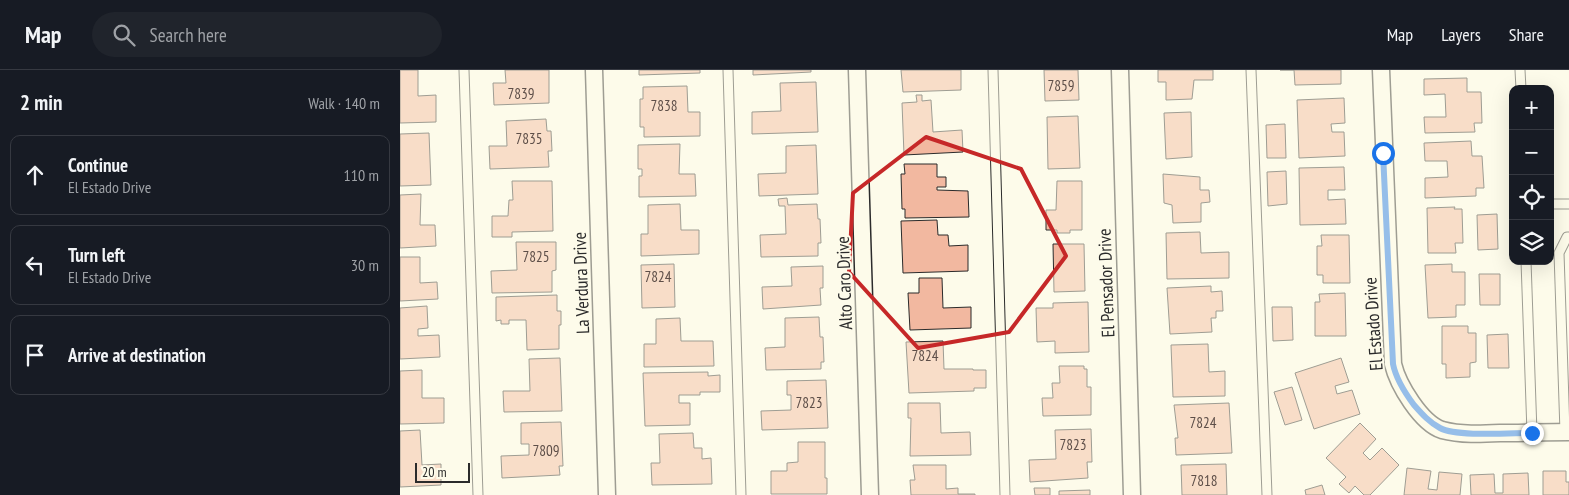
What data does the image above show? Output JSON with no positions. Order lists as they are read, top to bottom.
{
  "streets": {
    "street": [
      "La Verdura Drive",
      "Alto Caro Drive",
      "El Pensador Drive",
      "El Estado Drive"
    ]
  },
  "house_numbers": [
    "7859",
    "7839",
    "7838",
    "7835",
    "7825",
    "7824",
    "7824",
    "7823",
    "7824",
    "7823",
    "7809",
    "7818"
  ],
  "scale_bar": "20 m",
  "page": {
    "header": "Map",
    "search": "Search here",
    "nav": ["Map", "Layers", "Share"],
    "heading": ["2 min", "Walk · 140 m"],
    "map_buttons": ["+", "−"],
    "list": [
      ["Continue", "El Estado Drive", "110 m"],
      ["Turn left", "El Estado Drive", "30 m"],
      "Arrive at destination"
    ],
    "scale": "20 m"
  }
}
